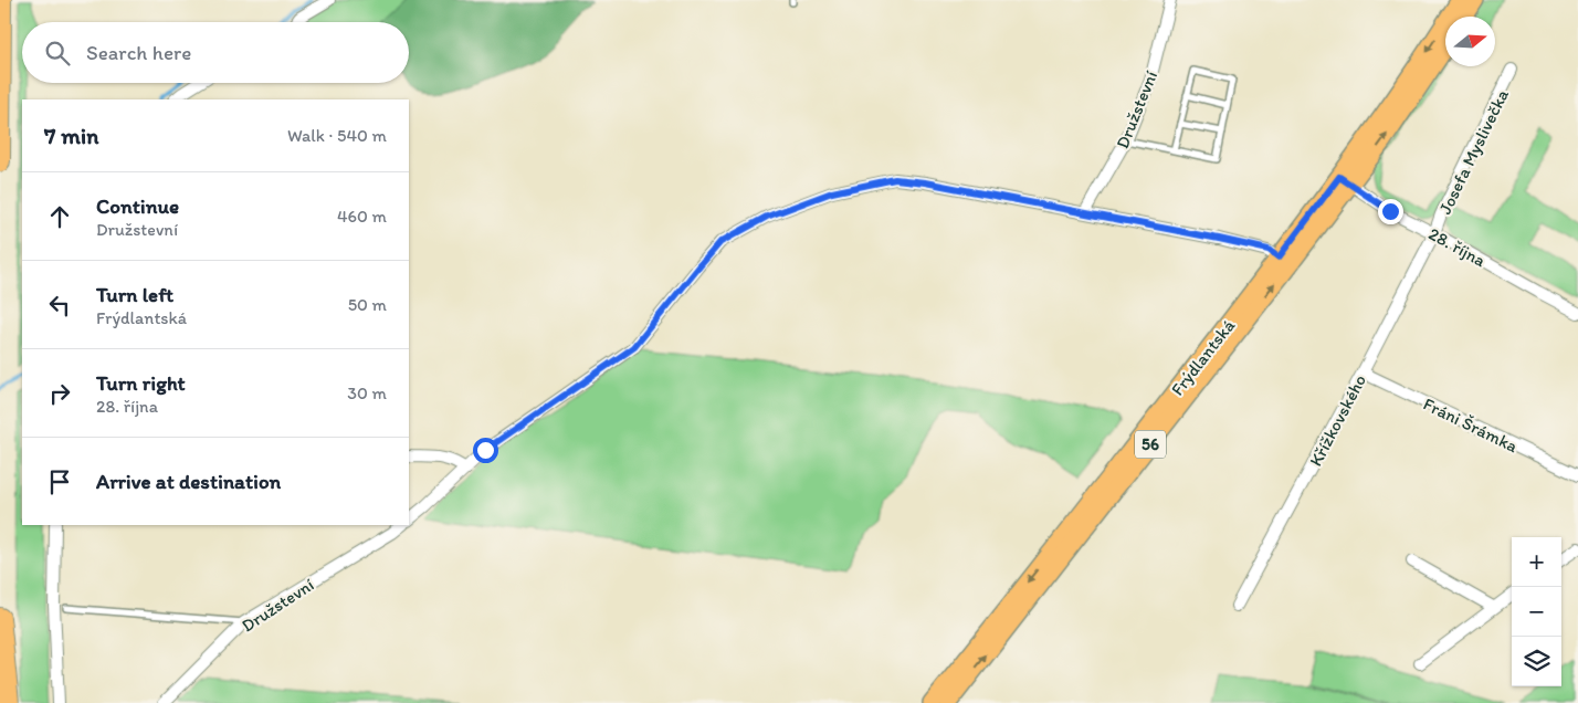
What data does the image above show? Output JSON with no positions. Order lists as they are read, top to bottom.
{
  "streets": {
    "main road": ["Frýdlantská", "56"],
    "street": [
      "Družstevní",
      "Josefa Myslivečka",
      "28. října",
      "Křížkovského",
      "Fráni Šrámka"
    ]
  },
  "crossings": [
    ["Josefa Myslivečka", "28. října"],
    ["Josefa Myslivečka", "Křížkovského"],
    ["28. října", "Frýdlantská"],
    ["28. října", "Křížkovského"],
    ["Křížkovského", "Fráni Šrámka"]
  ],
  "north": "right",
  "page": {
    "search": "Search here",
    "heading": ["7 min", "Walk · 540 m"],
    "list": [
      ["Continue", "Družstevní", "460 m"],
      ["Turn left", "Frýdlantská", "50 m"],
      ["Turn right", "28. října", "30 m"],
      "Arrive at destination"
    ],
    "map_buttons": ["+", "−"]
  }
}
